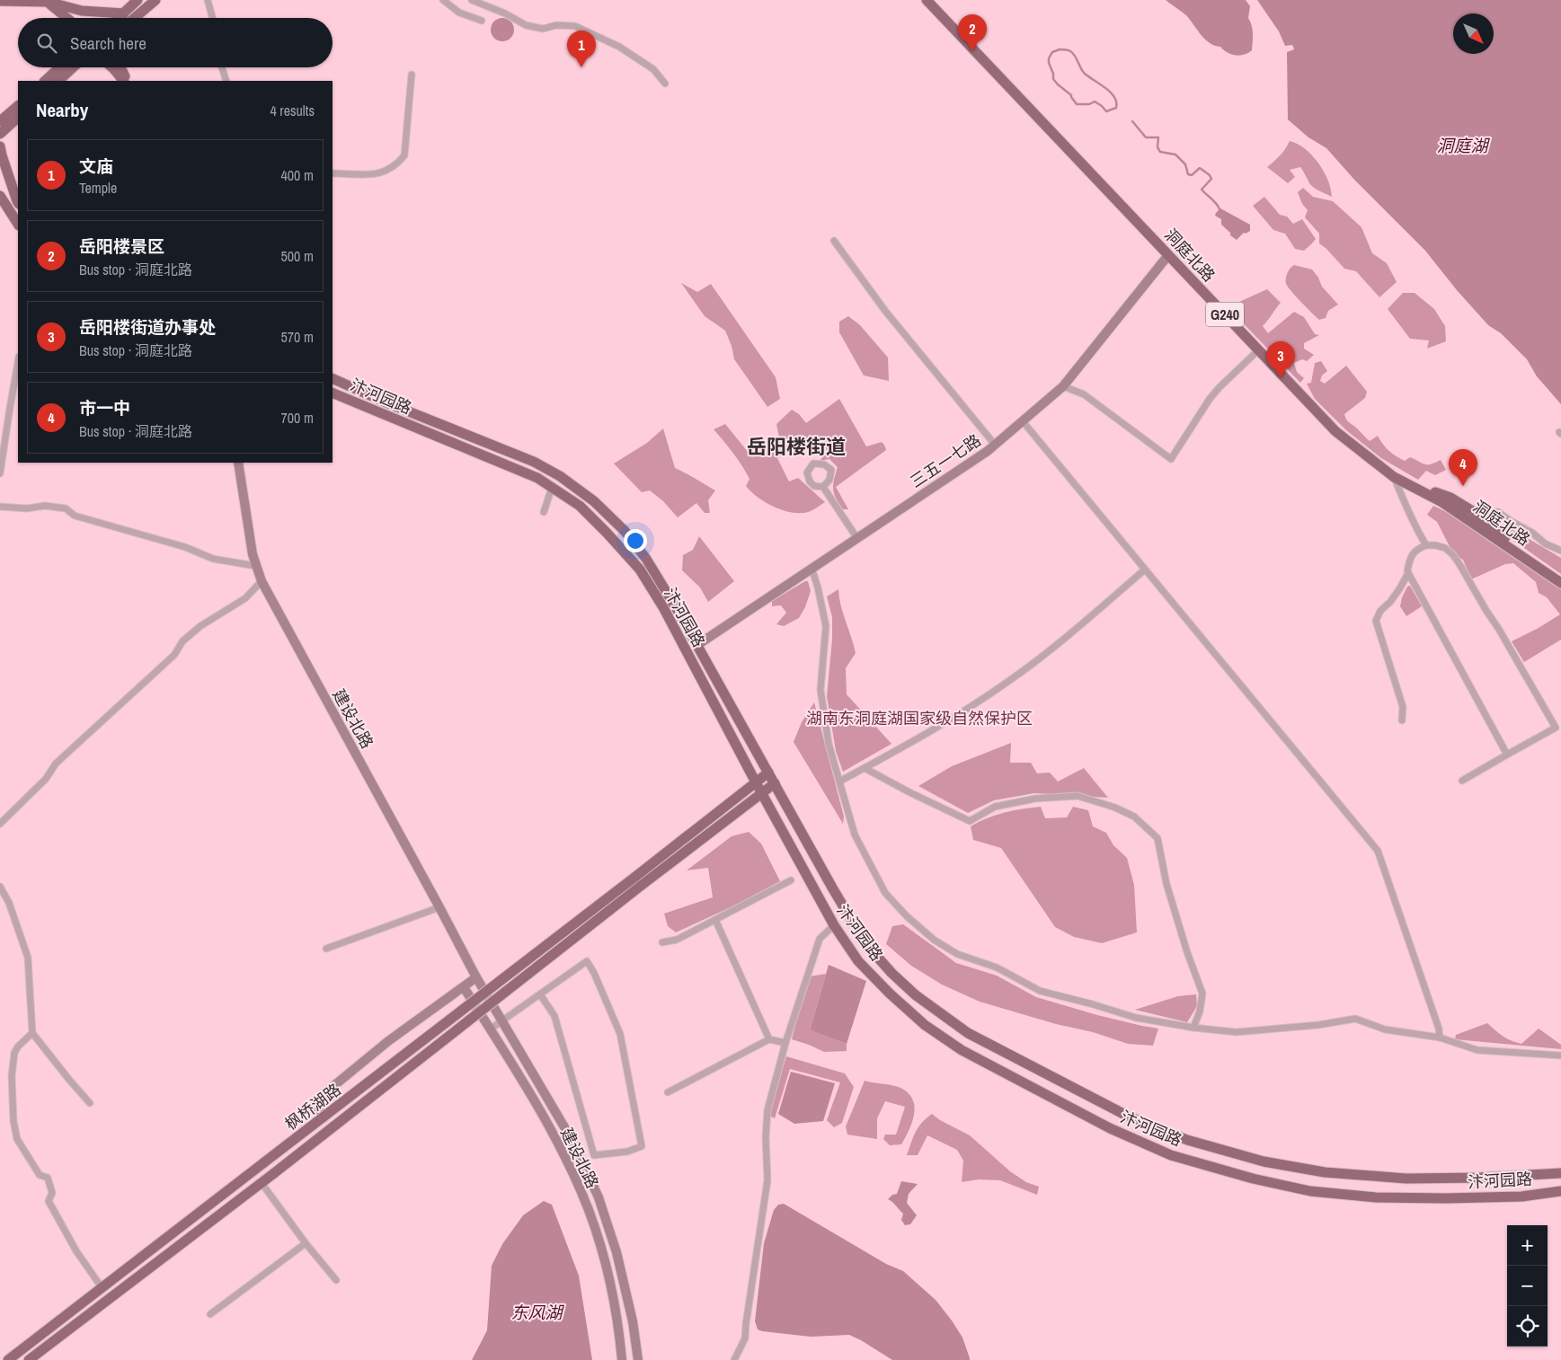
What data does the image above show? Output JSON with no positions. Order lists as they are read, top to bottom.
{
  "streets": {
    "main road": [
      "洞庭北路",
      "G240",
      "汴河园路",
      "三五一七路",
      "建设北路",
      "枫桥湖路"
    ]
  },
  "crossings": [
    ["洞庭北路", "三五一七路"],
    ["汴河园路", "三五一七路"]
  ],
  "districts": ["岳阳楼街道"],
  "water": ["洞庭湖", "东风湖"],
  "parks": ["湖南东洞庭湖国家级自然保护区"],
  "north": "bottom right",
  "page": {
    "pins": [
      "2",
      "1",
      "3",
      "4"
    ],
    "search": "Search here",
    "heading": ["Nearby", "4 results"],
    "list": [
      {
        "mark": "1",
        "name": "文庙",
        "note": "Temple",
        "value": "400 m"
      },
      {
        "mark": "2",
        "name": "岳阳楼景区",
        "note": "Bus stop · 洞庭北路",
        "value": "500 m"
      },
      {
        "mark": "3",
        "name": "岳阳楼街道办事处",
        "note": "Bus stop · 洞庭北路",
        "value": "570 m"
      },
      {
        "mark": "4",
        "name": "市一中",
        "note": "Bus stop · 洞庭北路",
        "value": "700 m"
      }
    ],
    "map_buttons": ["+", "−"]
  }
}
